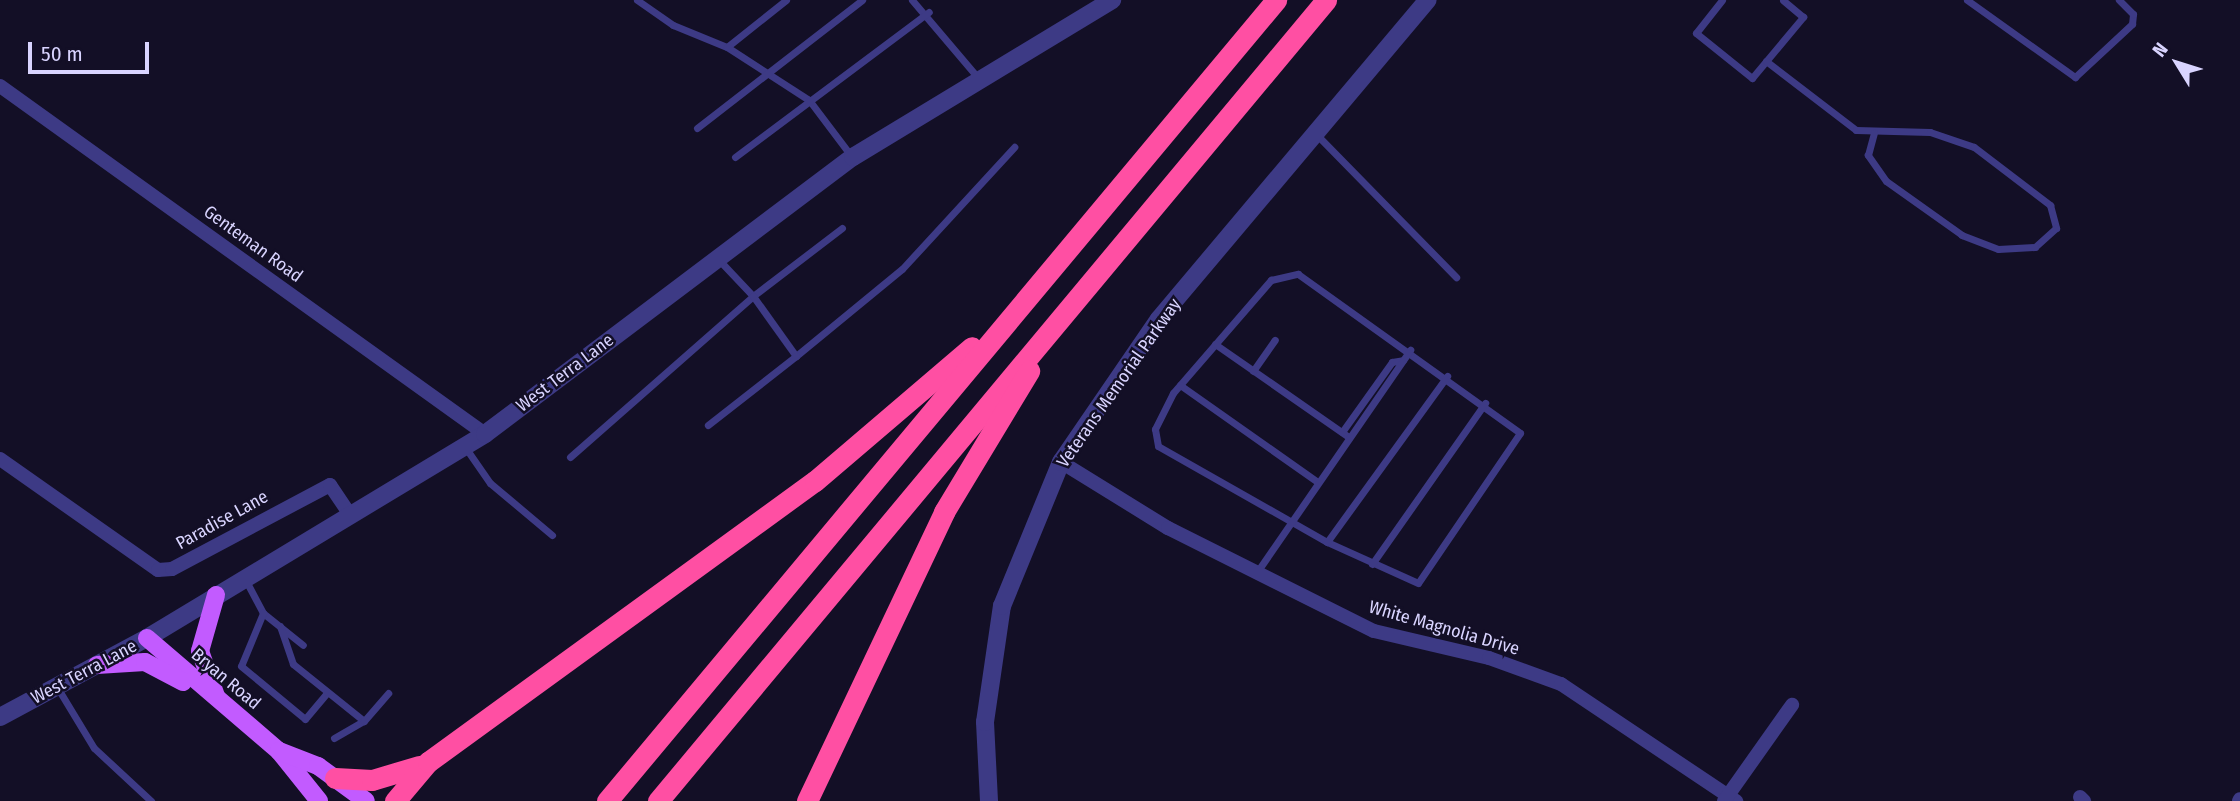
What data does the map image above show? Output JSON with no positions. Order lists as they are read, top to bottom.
{
  "streets": {
    "main road": ["Bryan Road"],
    "street": [
      "Genteman Road",
      "West Terra Lane",
      "Veterans Memorial Parkway",
      "Paradise Lane",
      "White Magnolia Drive"
    ]
  },
  "crossings": [
    ["Genteman Road", "West Terra Lane"],
    ["West Terra Lane", "Paradise Lane"],
    ["West Terra Lane", "Bryan Road"],
    ["Veterans Memorial Parkway", "White Magnolia Drive"]
  ],
  "scale_bar": "50 m",
  "north": "top left"
}
